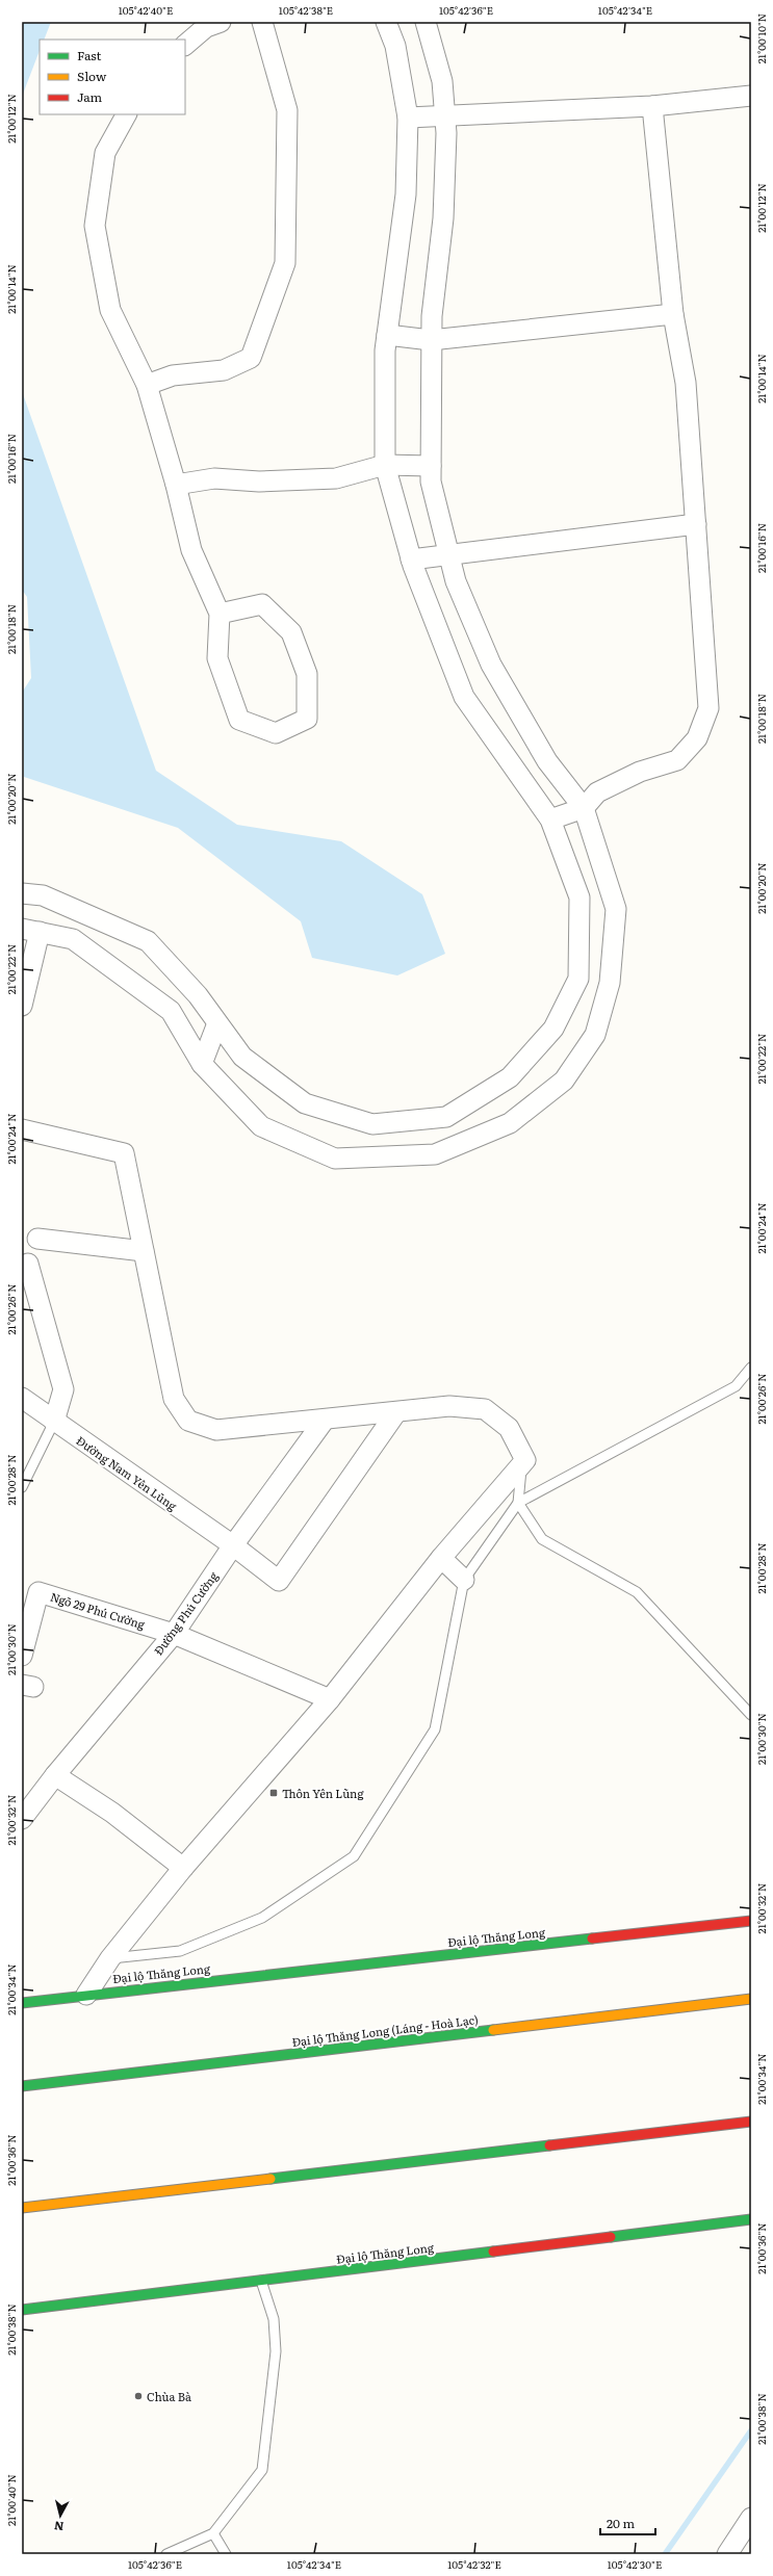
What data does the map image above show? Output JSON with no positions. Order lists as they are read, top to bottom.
{
  "streets": {
    "main road": ["Đại lộ Thăng Long", "Đại lộ Thăng Long (Láng - Hoà Lạc)"],
    "street": ["Đường Nam Yên Lũng", "Ngõ 29 Phú Cường", "Đường Phú Cường"]
  },
  "crossings": [
    ["Đường Nam Yên Lũng", "Đường Phú Cường"],
    ["Ngõ 29 Phú Cường", "Đường Phú Cường"]
  ],
  "places": {
    "transit": ["Thôn Yên Lũng"],
    "other": ["Chùa Bà"]
  },
  "legend": ["Fast", "Slow", "Jam"],
  "scale_bar": "20 m",
  "north": "bottom",
  "coordinates": [
    "105°42'40\"E",
    "105°42'38\"E",
    "105°42'36\"E",
    "105°42'34\"E",
    "21°00'10\"N",
    "21°00'12\"N",
    "21°00'14\"N",
    "21°00'16\"N",
    "21°00'18\"N",
    "21°00'20\"N",
    "21°00'22\"N",
    "21°00'24\"N",
    "21°00'26\"N",
    "21°00'28\"N",
    "21°00'30\"N",
    "21°00'32\"N",
    "21°00'34\"N",
    "21°00'36\"N",
    "21°00'38\"N",
    "21°00'40\"N",
    "105°42'32\"E",
    "105°42'30\"E"
  ]
}
